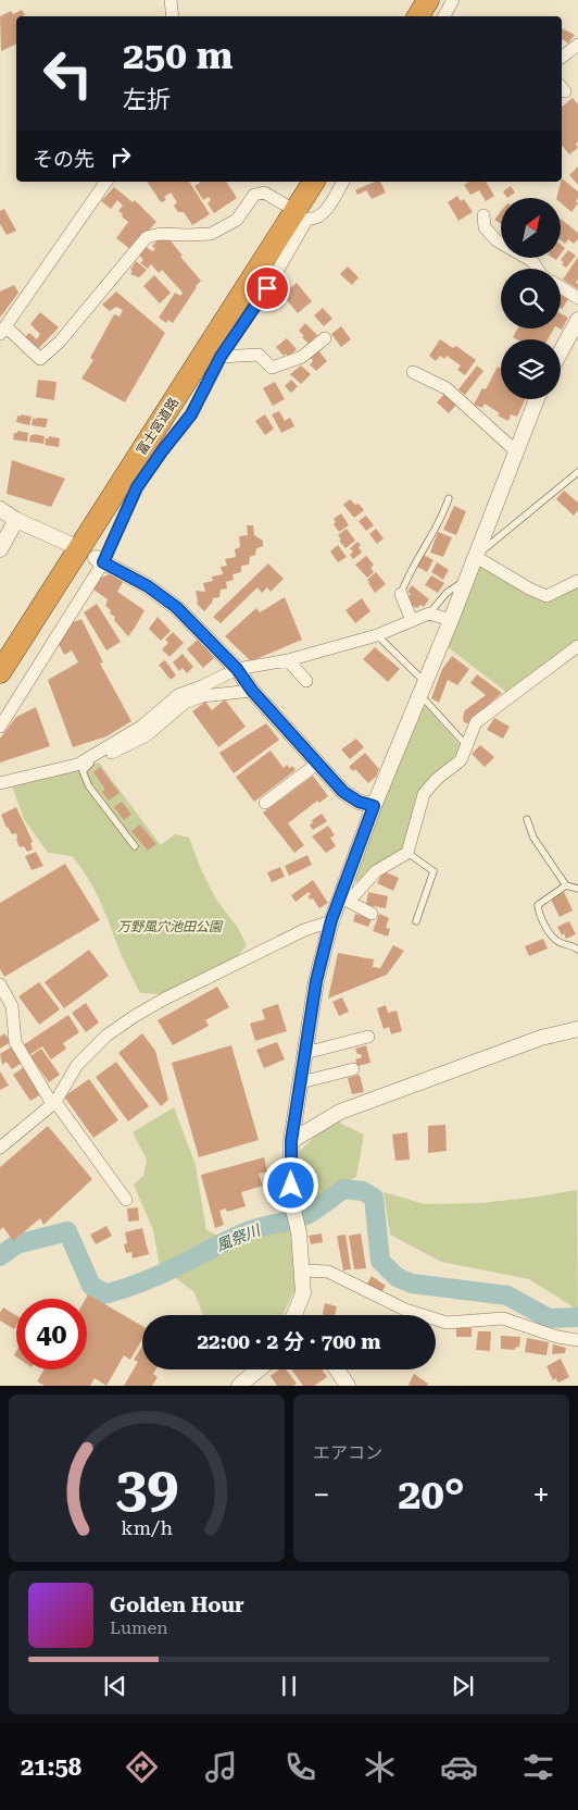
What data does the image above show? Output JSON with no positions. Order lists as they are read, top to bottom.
{
  "streets": {
    "highway": ["富士宮道路"]
  },
  "water": ["風祭川"],
  "parks": ["万野風穴池田公園"],
  "north": "top right",
  "page": {
    "turn": ["250 m", "左折"],
    "then": "その先",
    "limit": "40",
    "trip": "22:00 · 2 分 · 700 m",
    "tile": "エアコン",
    "heat": ["−", "20°", "+"],
    "song": ["Golden Hour", "Lumen"],
    "tabs": "21:58",
    "gauge": ["39", "km/h"]
  }
}
